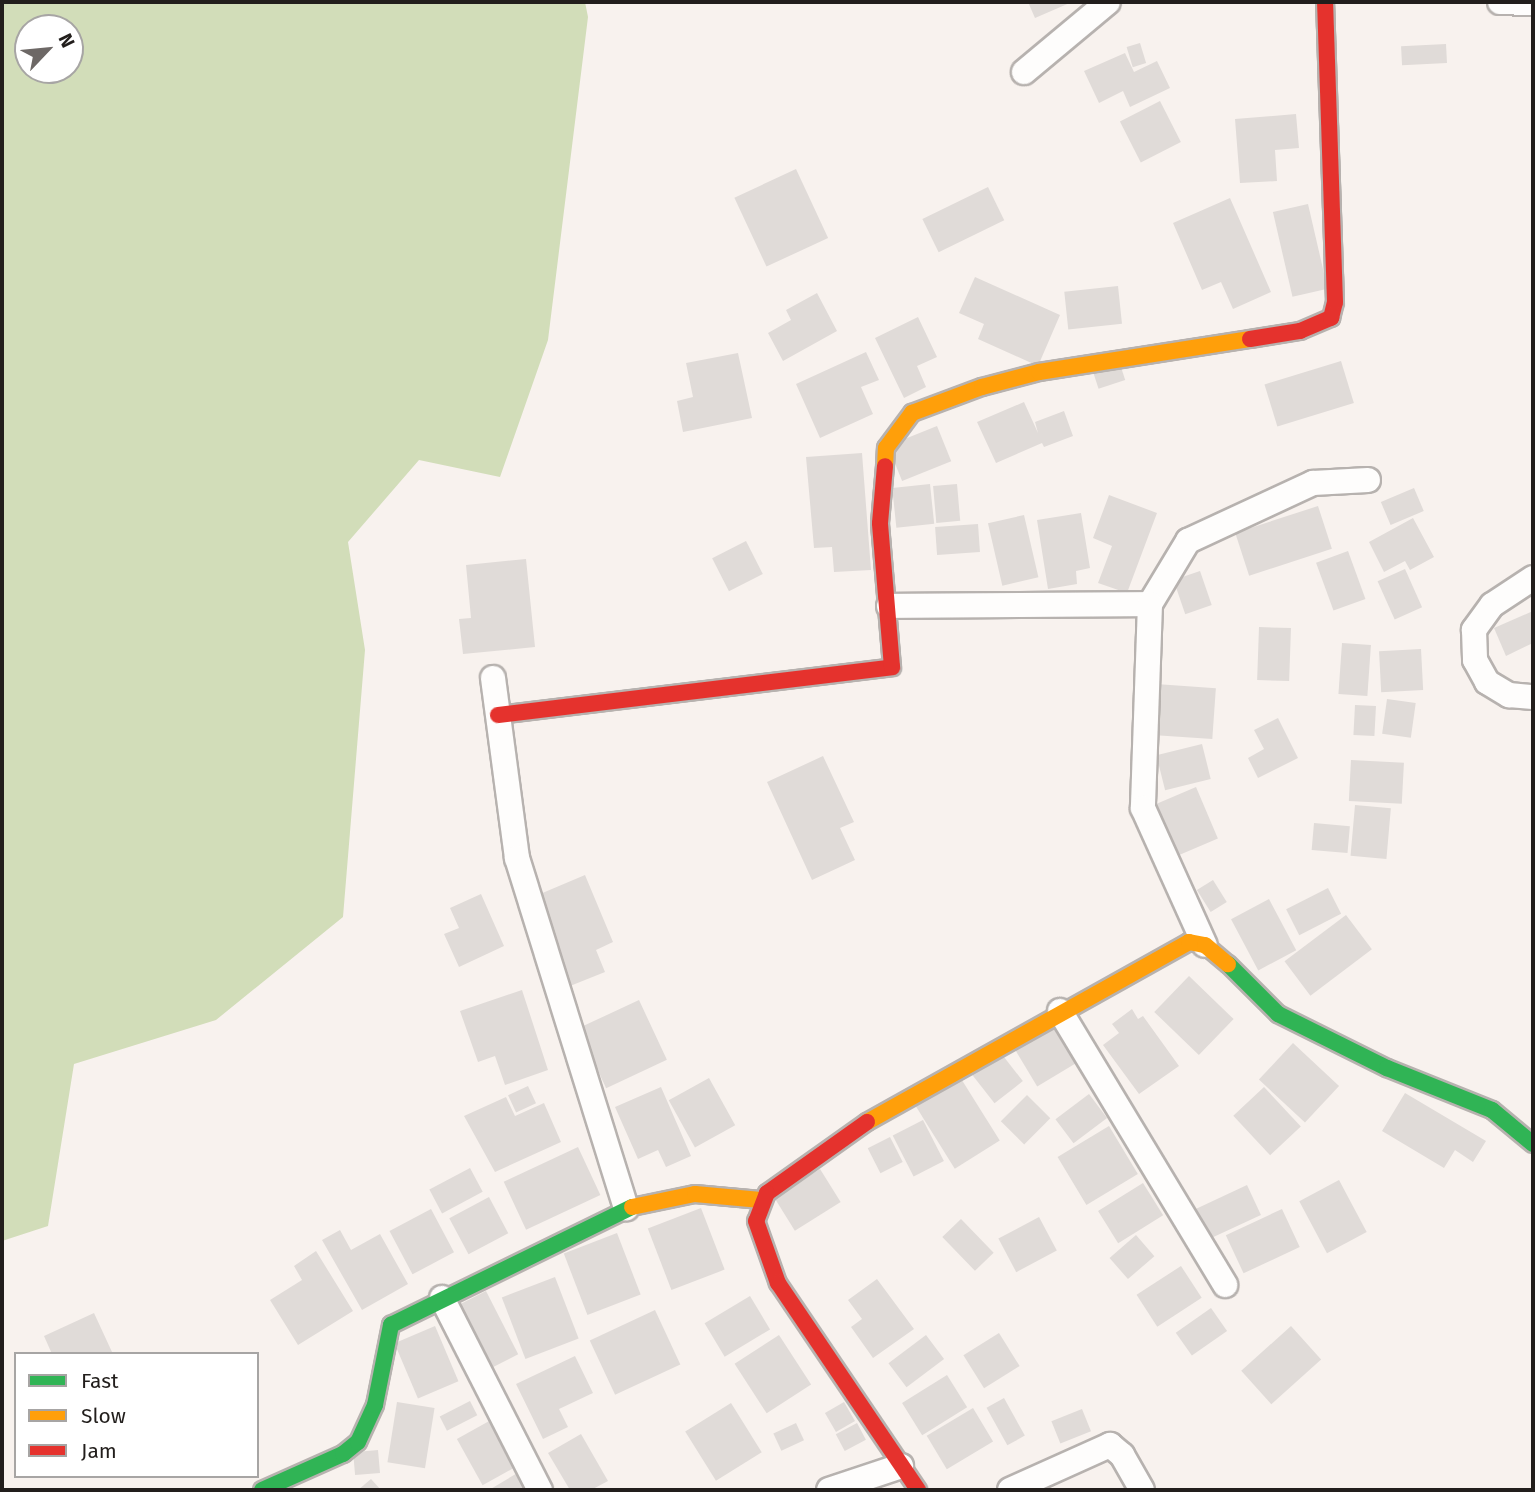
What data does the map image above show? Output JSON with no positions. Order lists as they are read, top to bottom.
{
  "legend": ["Fast", "Slow", "Jam"],
  "north": "top right"
}
